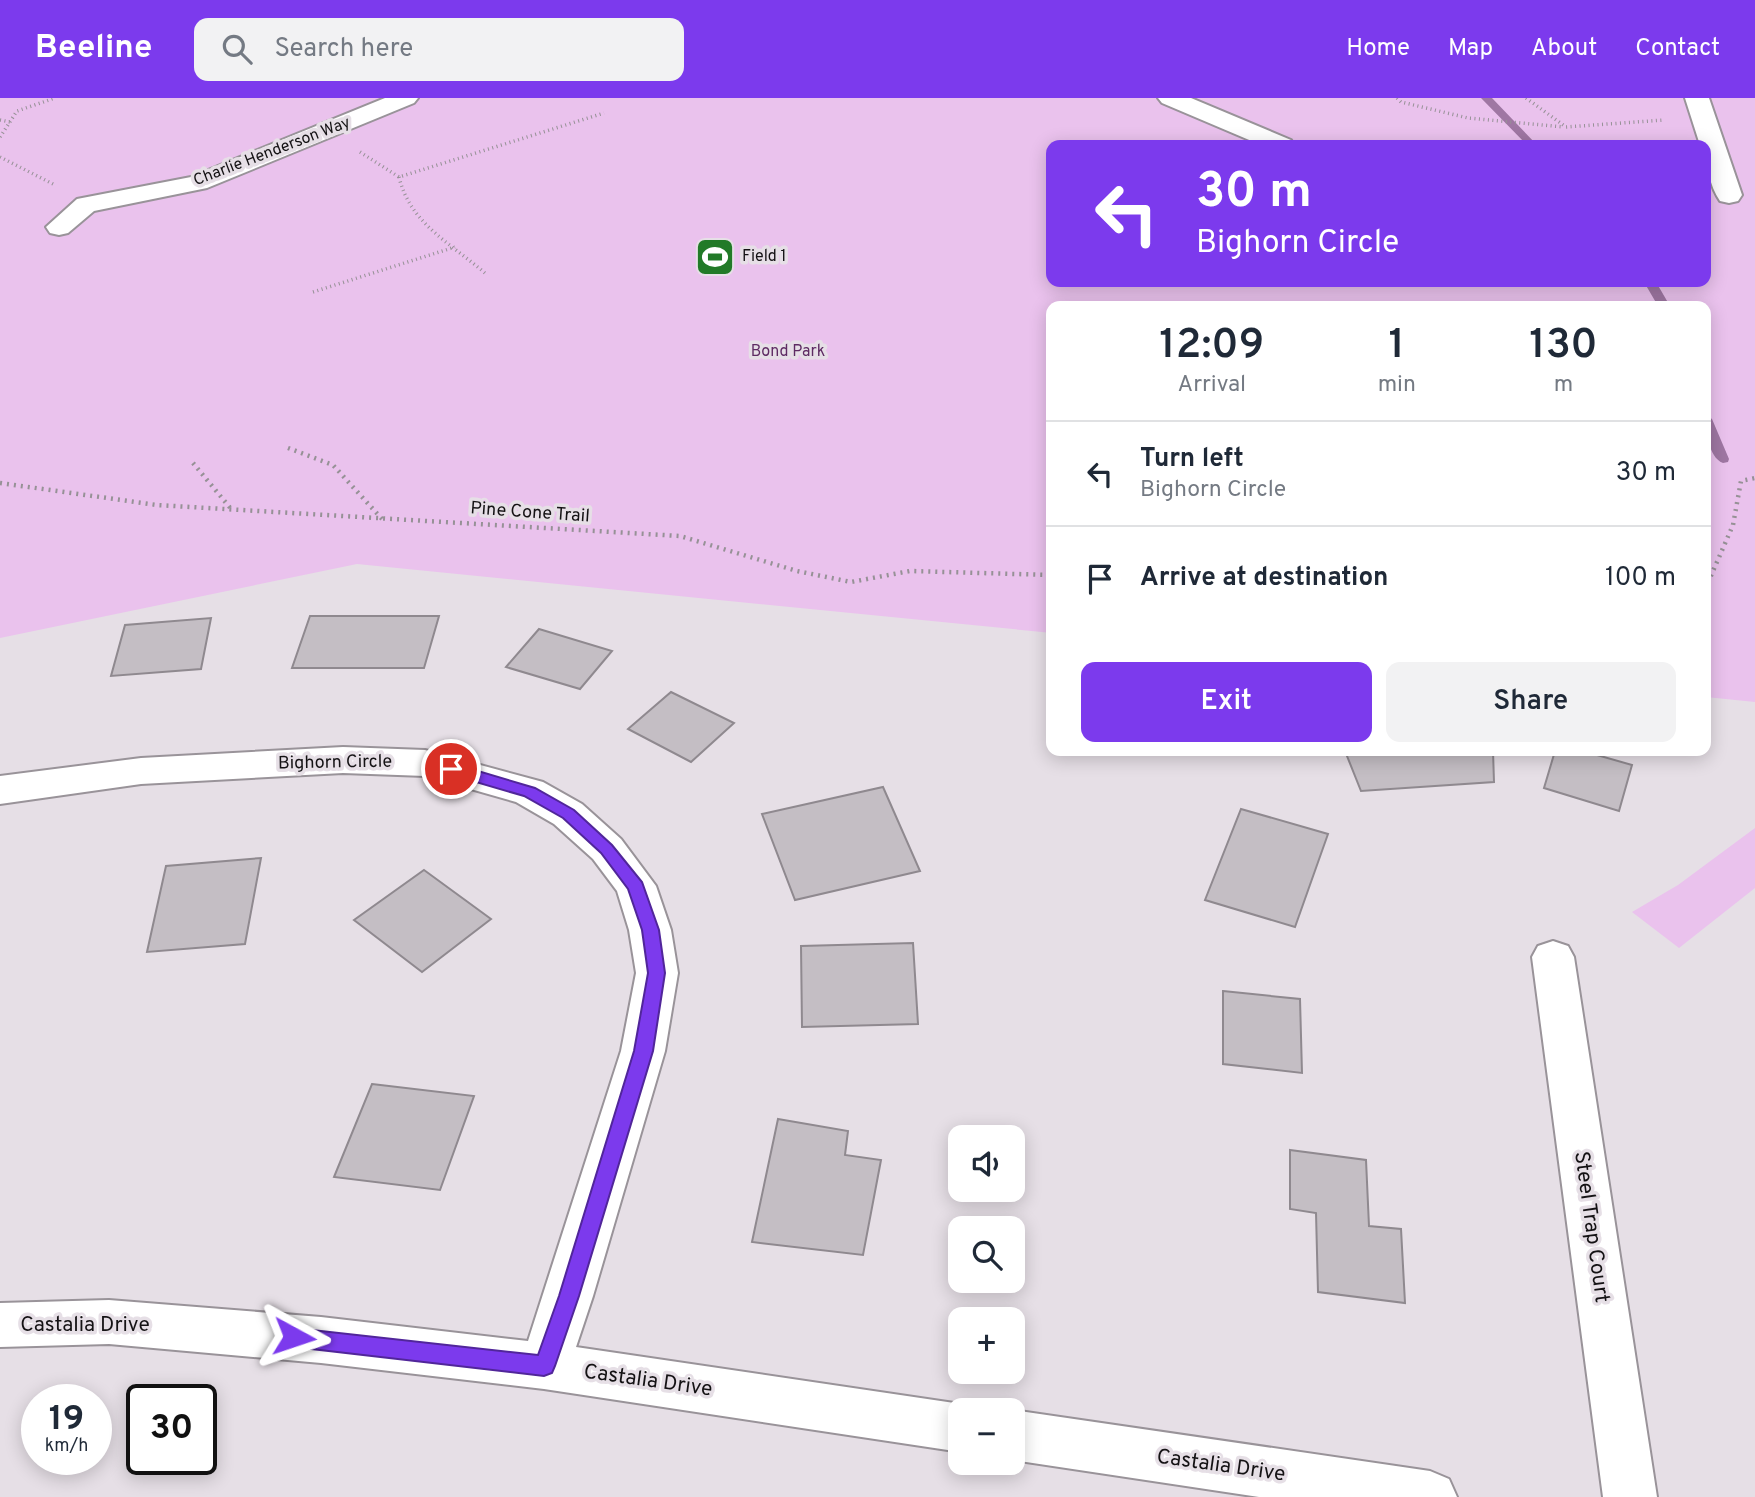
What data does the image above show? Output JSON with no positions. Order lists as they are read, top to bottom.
{
  "streets": {
    "street": [
      "Charlie Henderson Way",
      "Bighorn Circle",
      "Steel Trap Court",
      "Castalia Drive"
    ],
    "path": ["Pine Cone Trail"]
  },
  "crossings": [
    ["Bighorn Circle", "Castalia Drive"]
  ],
  "parks": ["Bond Park"],
  "places": {
    "sports": ["Field 1"]
  },
  "page": {
    "header": "Beeline",
    "search": "Search here",
    "nav": [
      "Home",
      "Map",
      "About",
      "Contact"
    ],
    "turn": ["30 m", "Bighorn Circle"],
    "eta": [
      "12:09",
      "Arrival",
      "1",
      "min",
      "130",
      "m"
    ],
    "list": [
      {
        "name": "Turn left",
        "note": "Bighorn Circle",
        "value": "30 m"
      },
      {
        "name": "Arrive at destination",
        "value": "100 m"
      }
    ],
    "buttons": ["Exit", "Share"],
    "map_buttons": ["+", "−"],
    "speed": "19 km/h",
    "limit": "30"
  }
}
